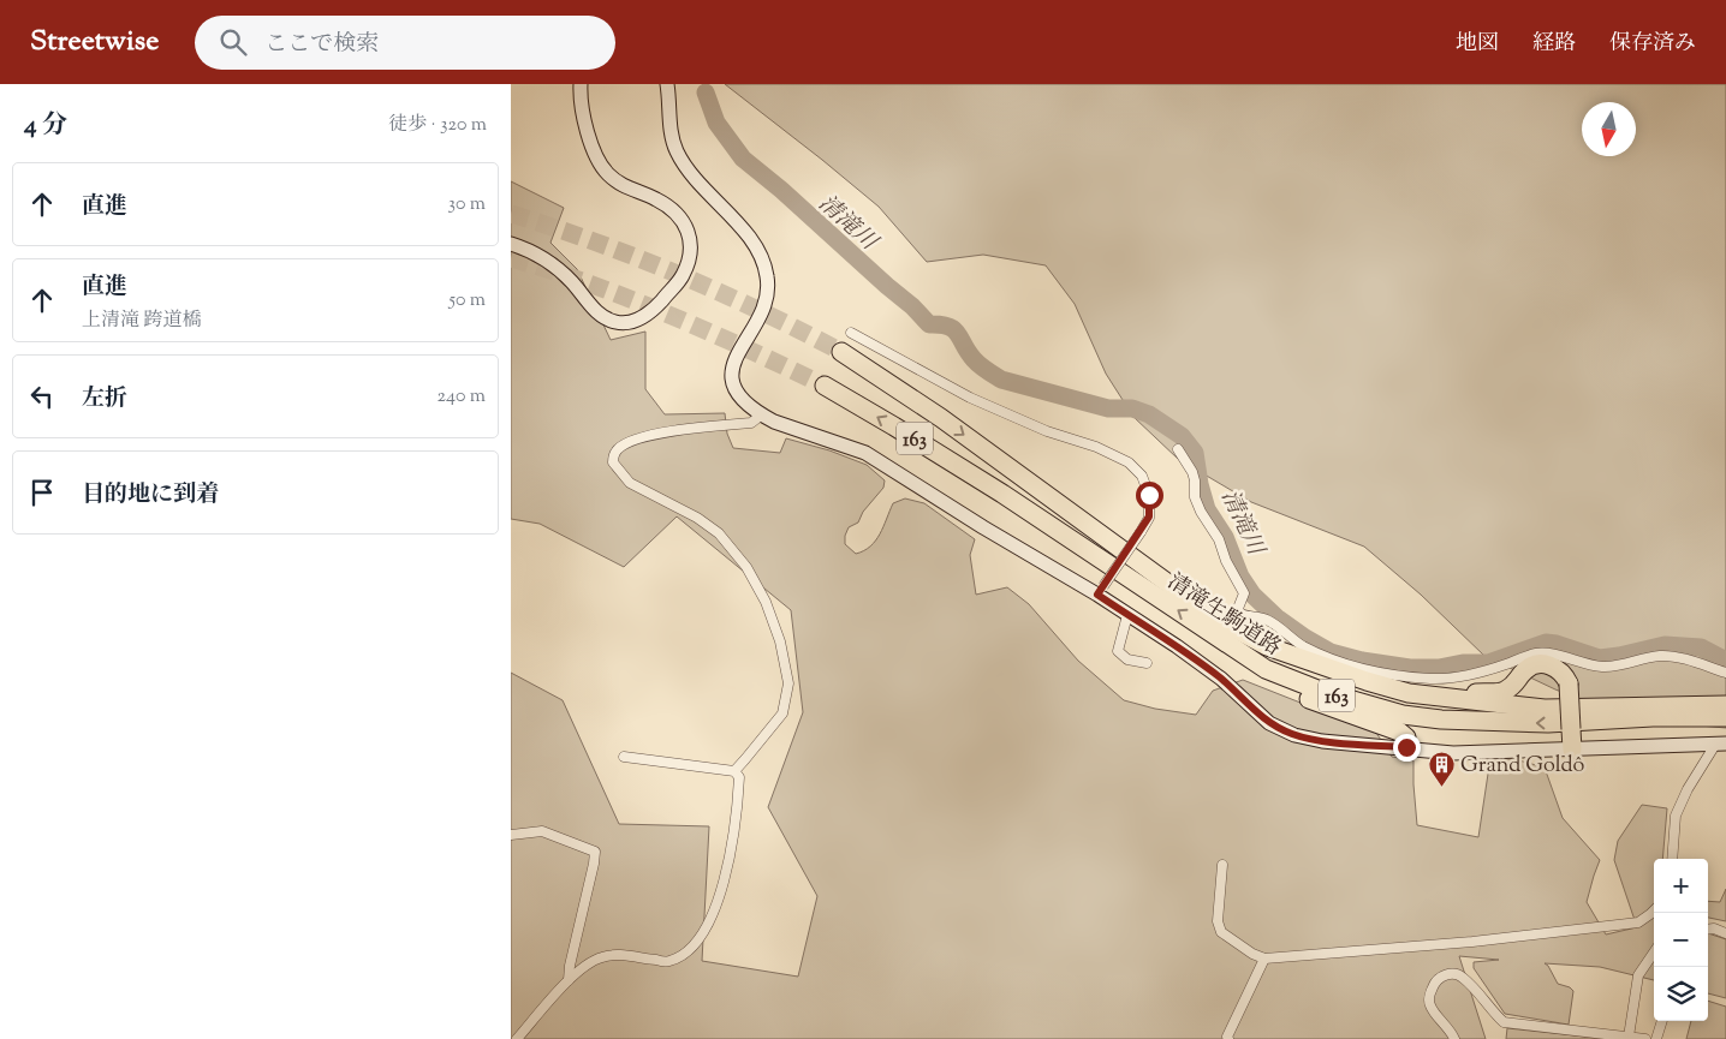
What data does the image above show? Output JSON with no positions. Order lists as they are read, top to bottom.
{
  "streets": {
    "highway": ["163", "清滝生駒道路"]
  },
  "crossings": [
    ["163", "清滝生駒道路"]
  ],
  "water": ["清滝川"],
  "places": {
    "building": ["Grand Goldô"]
  },
  "north": "bottom",
  "page": {
    "header": "Streetwise",
    "search": "ここで検索",
    "nav": ["地図", "経路", "保存済み"],
    "heading": ["4 分", "徒歩 · 320 m"],
    "list": [
      ["直進", "30 m"],
      ["直進", "上清滝 跨道橋", "50 m"],
      ["左折", "240 m"],
      "目的地に到着"
    ],
    "map_buttons": ["+", "−"]
  }
}
